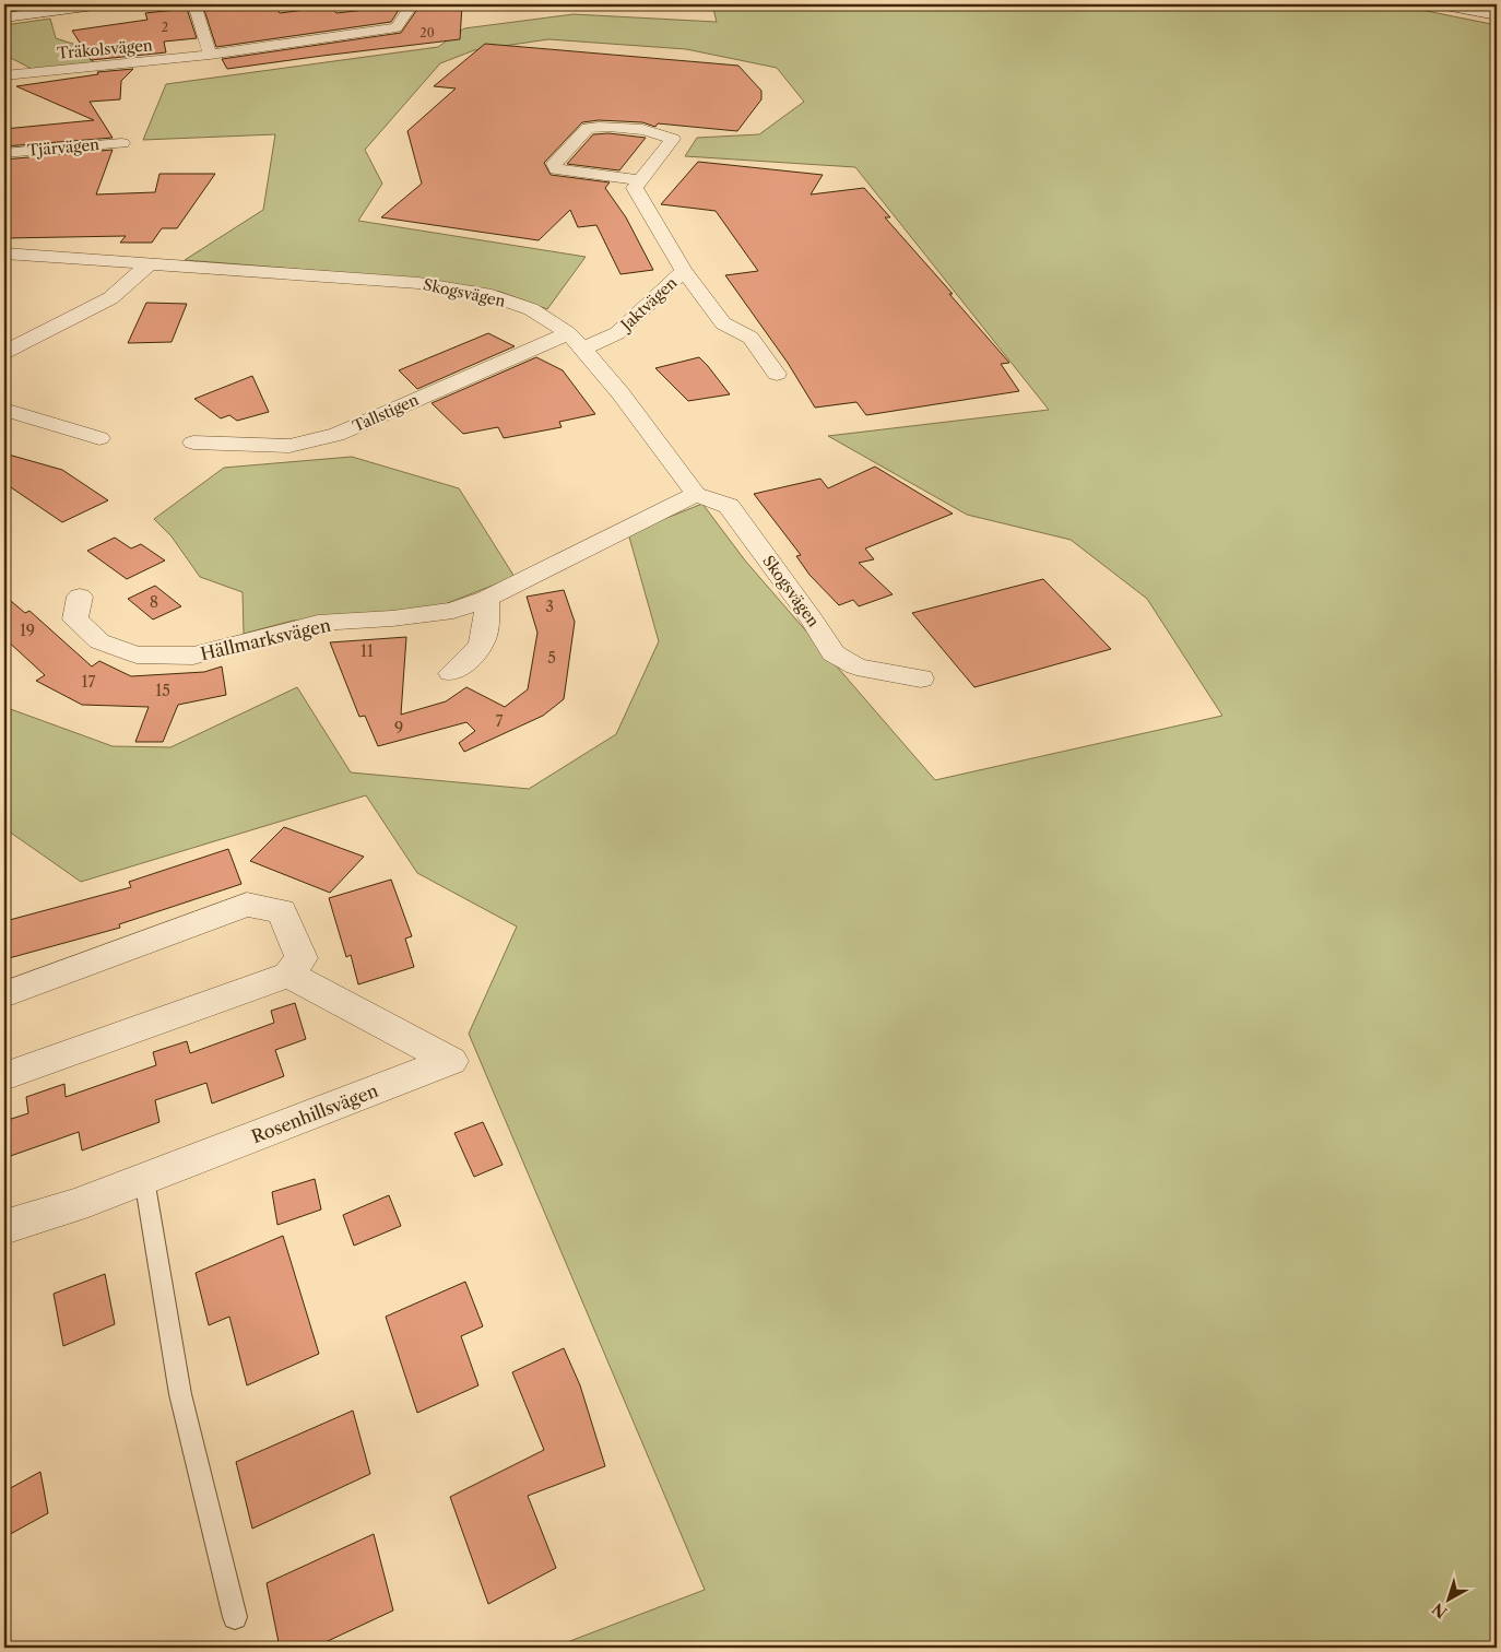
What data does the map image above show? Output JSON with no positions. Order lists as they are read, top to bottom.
{
  "streets": {
    "street": [
      "Träkolsvägen",
      "Tjärvägen",
      "Skogsvägen",
      "Jaktvägen",
      "Tallstigen",
      "Hällmarksvägen",
      "Rosenhillsvägen"
    ]
  },
  "crossings": [
    ["Skogsvägen", "Jaktvägen"],
    ["Skogsvägen", "Tallstigen"],
    ["Skogsvägen", "Hällmarksvägen"]
  ],
  "house_numbers": [
    "2",
    "20",
    "8",
    "3",
    "19",
    "11",
    "5",
    "17",
    "15",
    "7",
    "9"
  ],
  "north": "bottom left"
}
